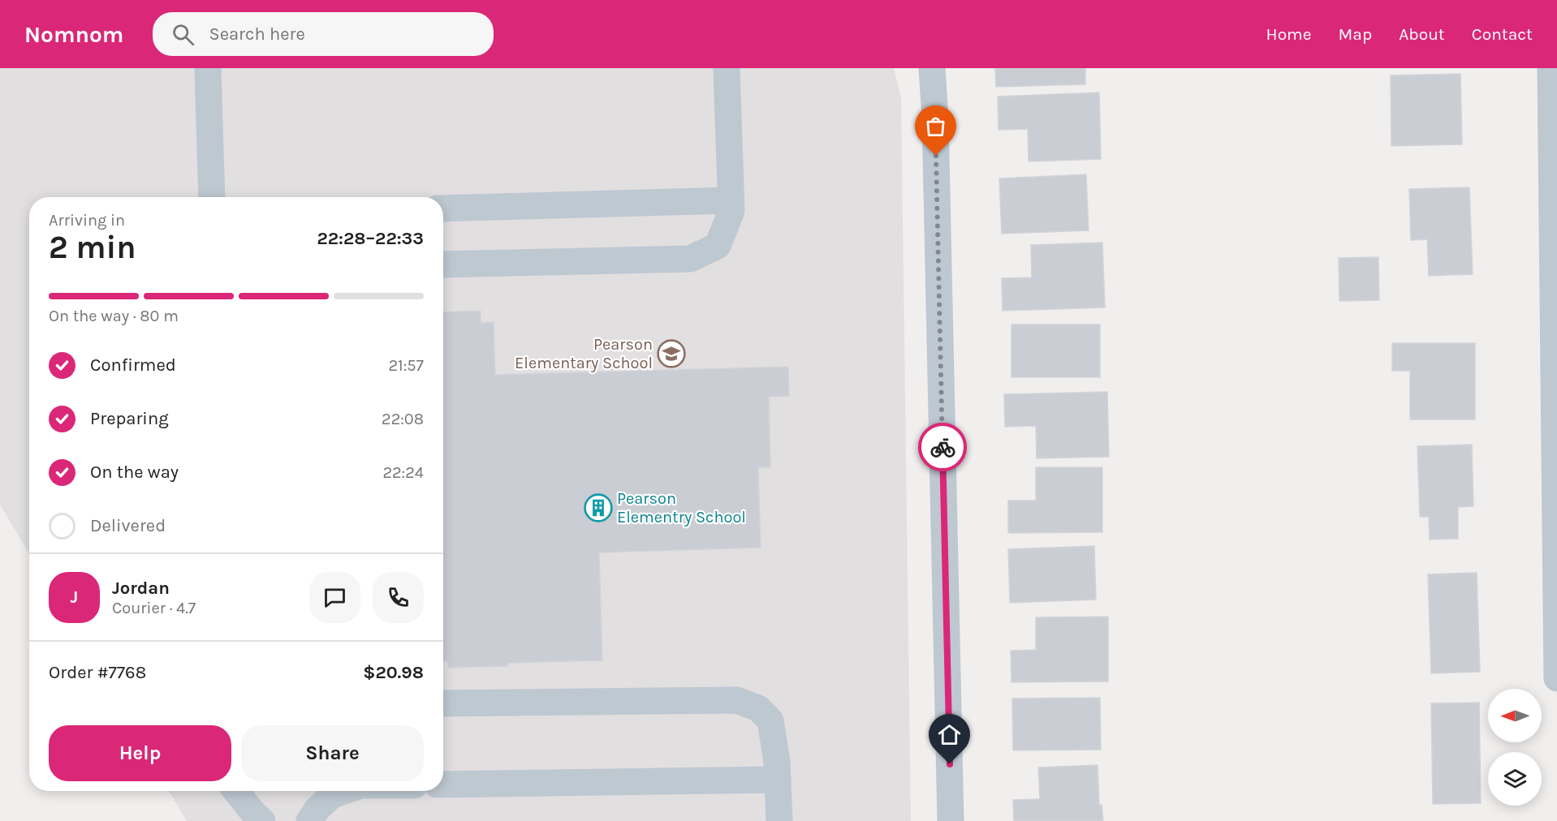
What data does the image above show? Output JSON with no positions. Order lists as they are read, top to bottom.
{
  "places": {
    "school or university": ["Pearson Elementary School"],
    "building": ["Pearson Elementry School"]
  },
  "north": "left",
  "page": {
    "header": "Nomnom",
    "search": "Search here",
    "nav": [
      "Home",
      "Map",
      "About",
      "Contact"
    ],
    "heading": ["2 min", "Arriving in", "22:28–22:33"],
    "panel": [
      "Jordan",
      "Courier · 4.7",
      "Order #7768",
      "$20.98"
    ],
    "bar": "On the way · 80 m",
    "list": [
      ["Confirmed", "21:57"],
      ["Preparing", "22:08"],
      ["On the way", "22:24"],
      "Delivered"
    ],
    "round": "J",
    "buttons": ["Help", "Share"]
  }
}
